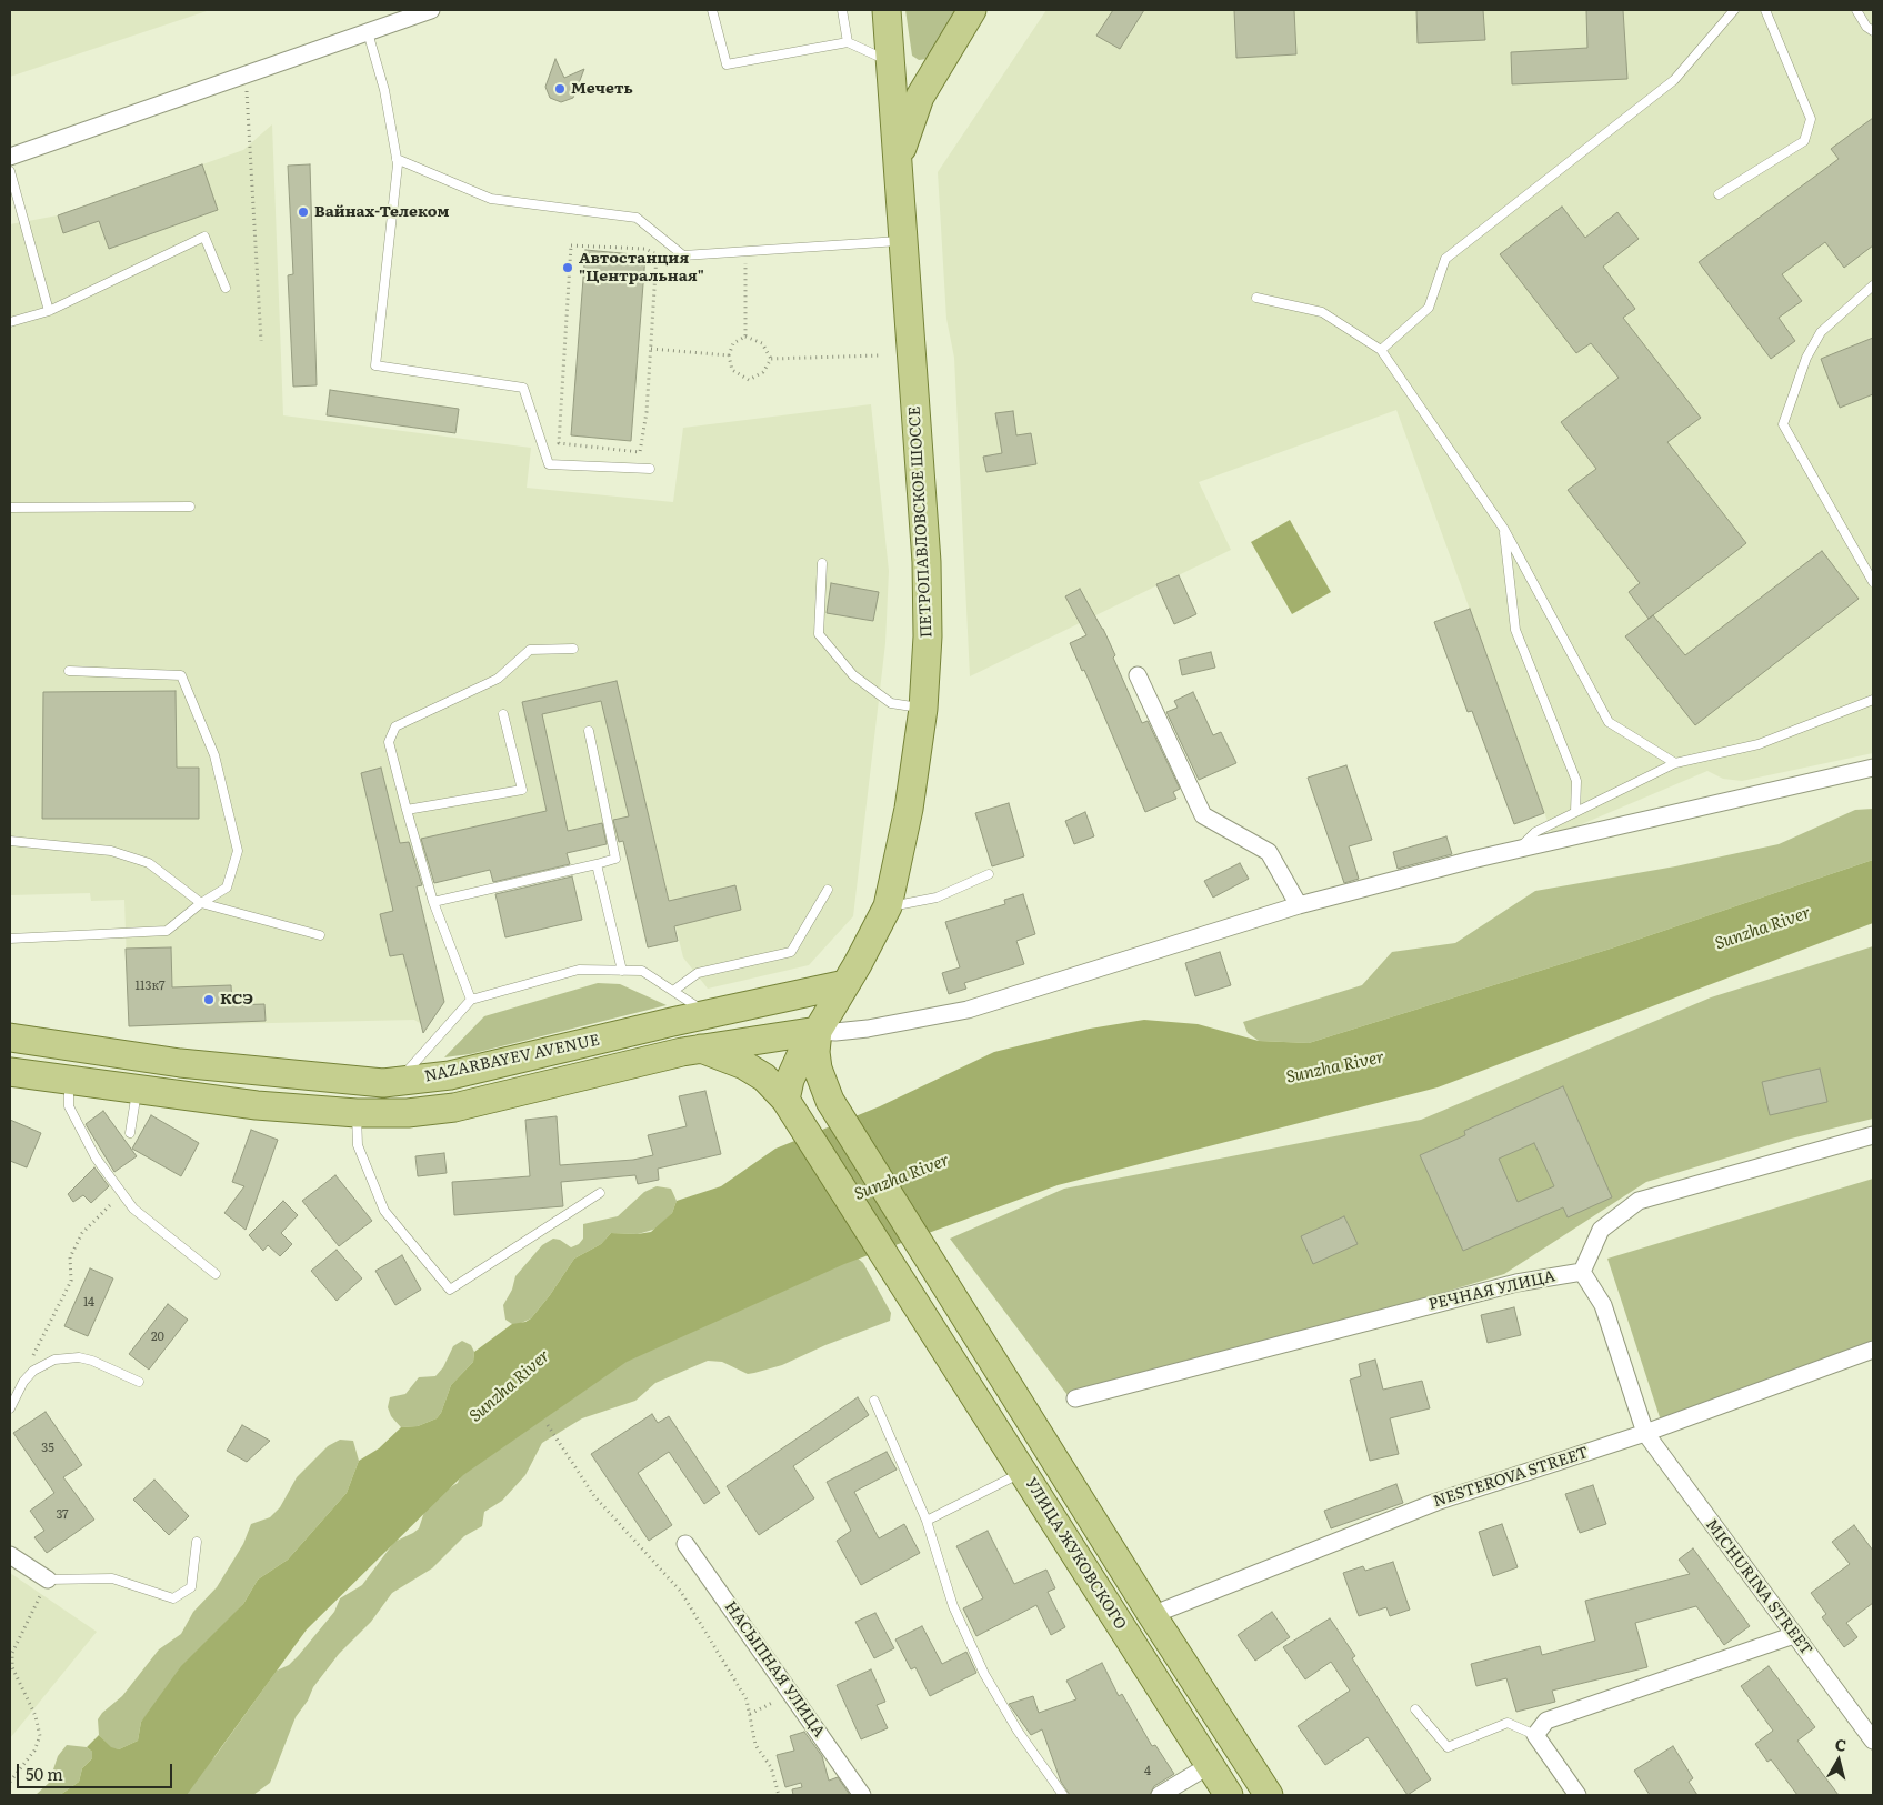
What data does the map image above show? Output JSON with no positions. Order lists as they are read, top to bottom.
{
  "streets": {
    "main road": ["ПЕТРОПАВЛОВСКОЕ ШОССЕ", "NAZARBAYEV AVENUE", "УЛИЦА ЖУКОВСКОГО"],
    "street": [
      "РЕЧНАЯ УЛИЦА",
      "NESTEROVA STREET",
      "MICHURINA STREET",
      "НАСЫПНАЯ УЛИЦА"
    ]
  },
  "crossings": [
    ["ПЕТРОПАВЛОВСКОЕ ШОССЕ", "NAZARBAYEV AVENUE"],
    ["ПЕТРОПАВЛОВСКОЕ ШОССЕ", "УЛИЦА ЖУКОВСКОГО"],
    ["NAZARBAYEV AVENUE", "УЛИЦА ЖУКОВСКОГО"],
    ["РЕЧНАЯ УЛИЦА", "MICHURINA STREET"],
    ["NESTEROVA STREET", "MICHURINA STREET"]
  ],
  "water": ["Sunzha River"],
  "places": [
    "Мечеть",
    "Вайнах-Телеком",
    "Автостанция \"Центральная\"",
    "КСЭ"
  ],
  "house_numbers": [
    "113к7",
    "14",
    "20",
    "35",
    "37",
    "4"
  ],
  "scale_bar": "50 m",
  "north": "top"
}
